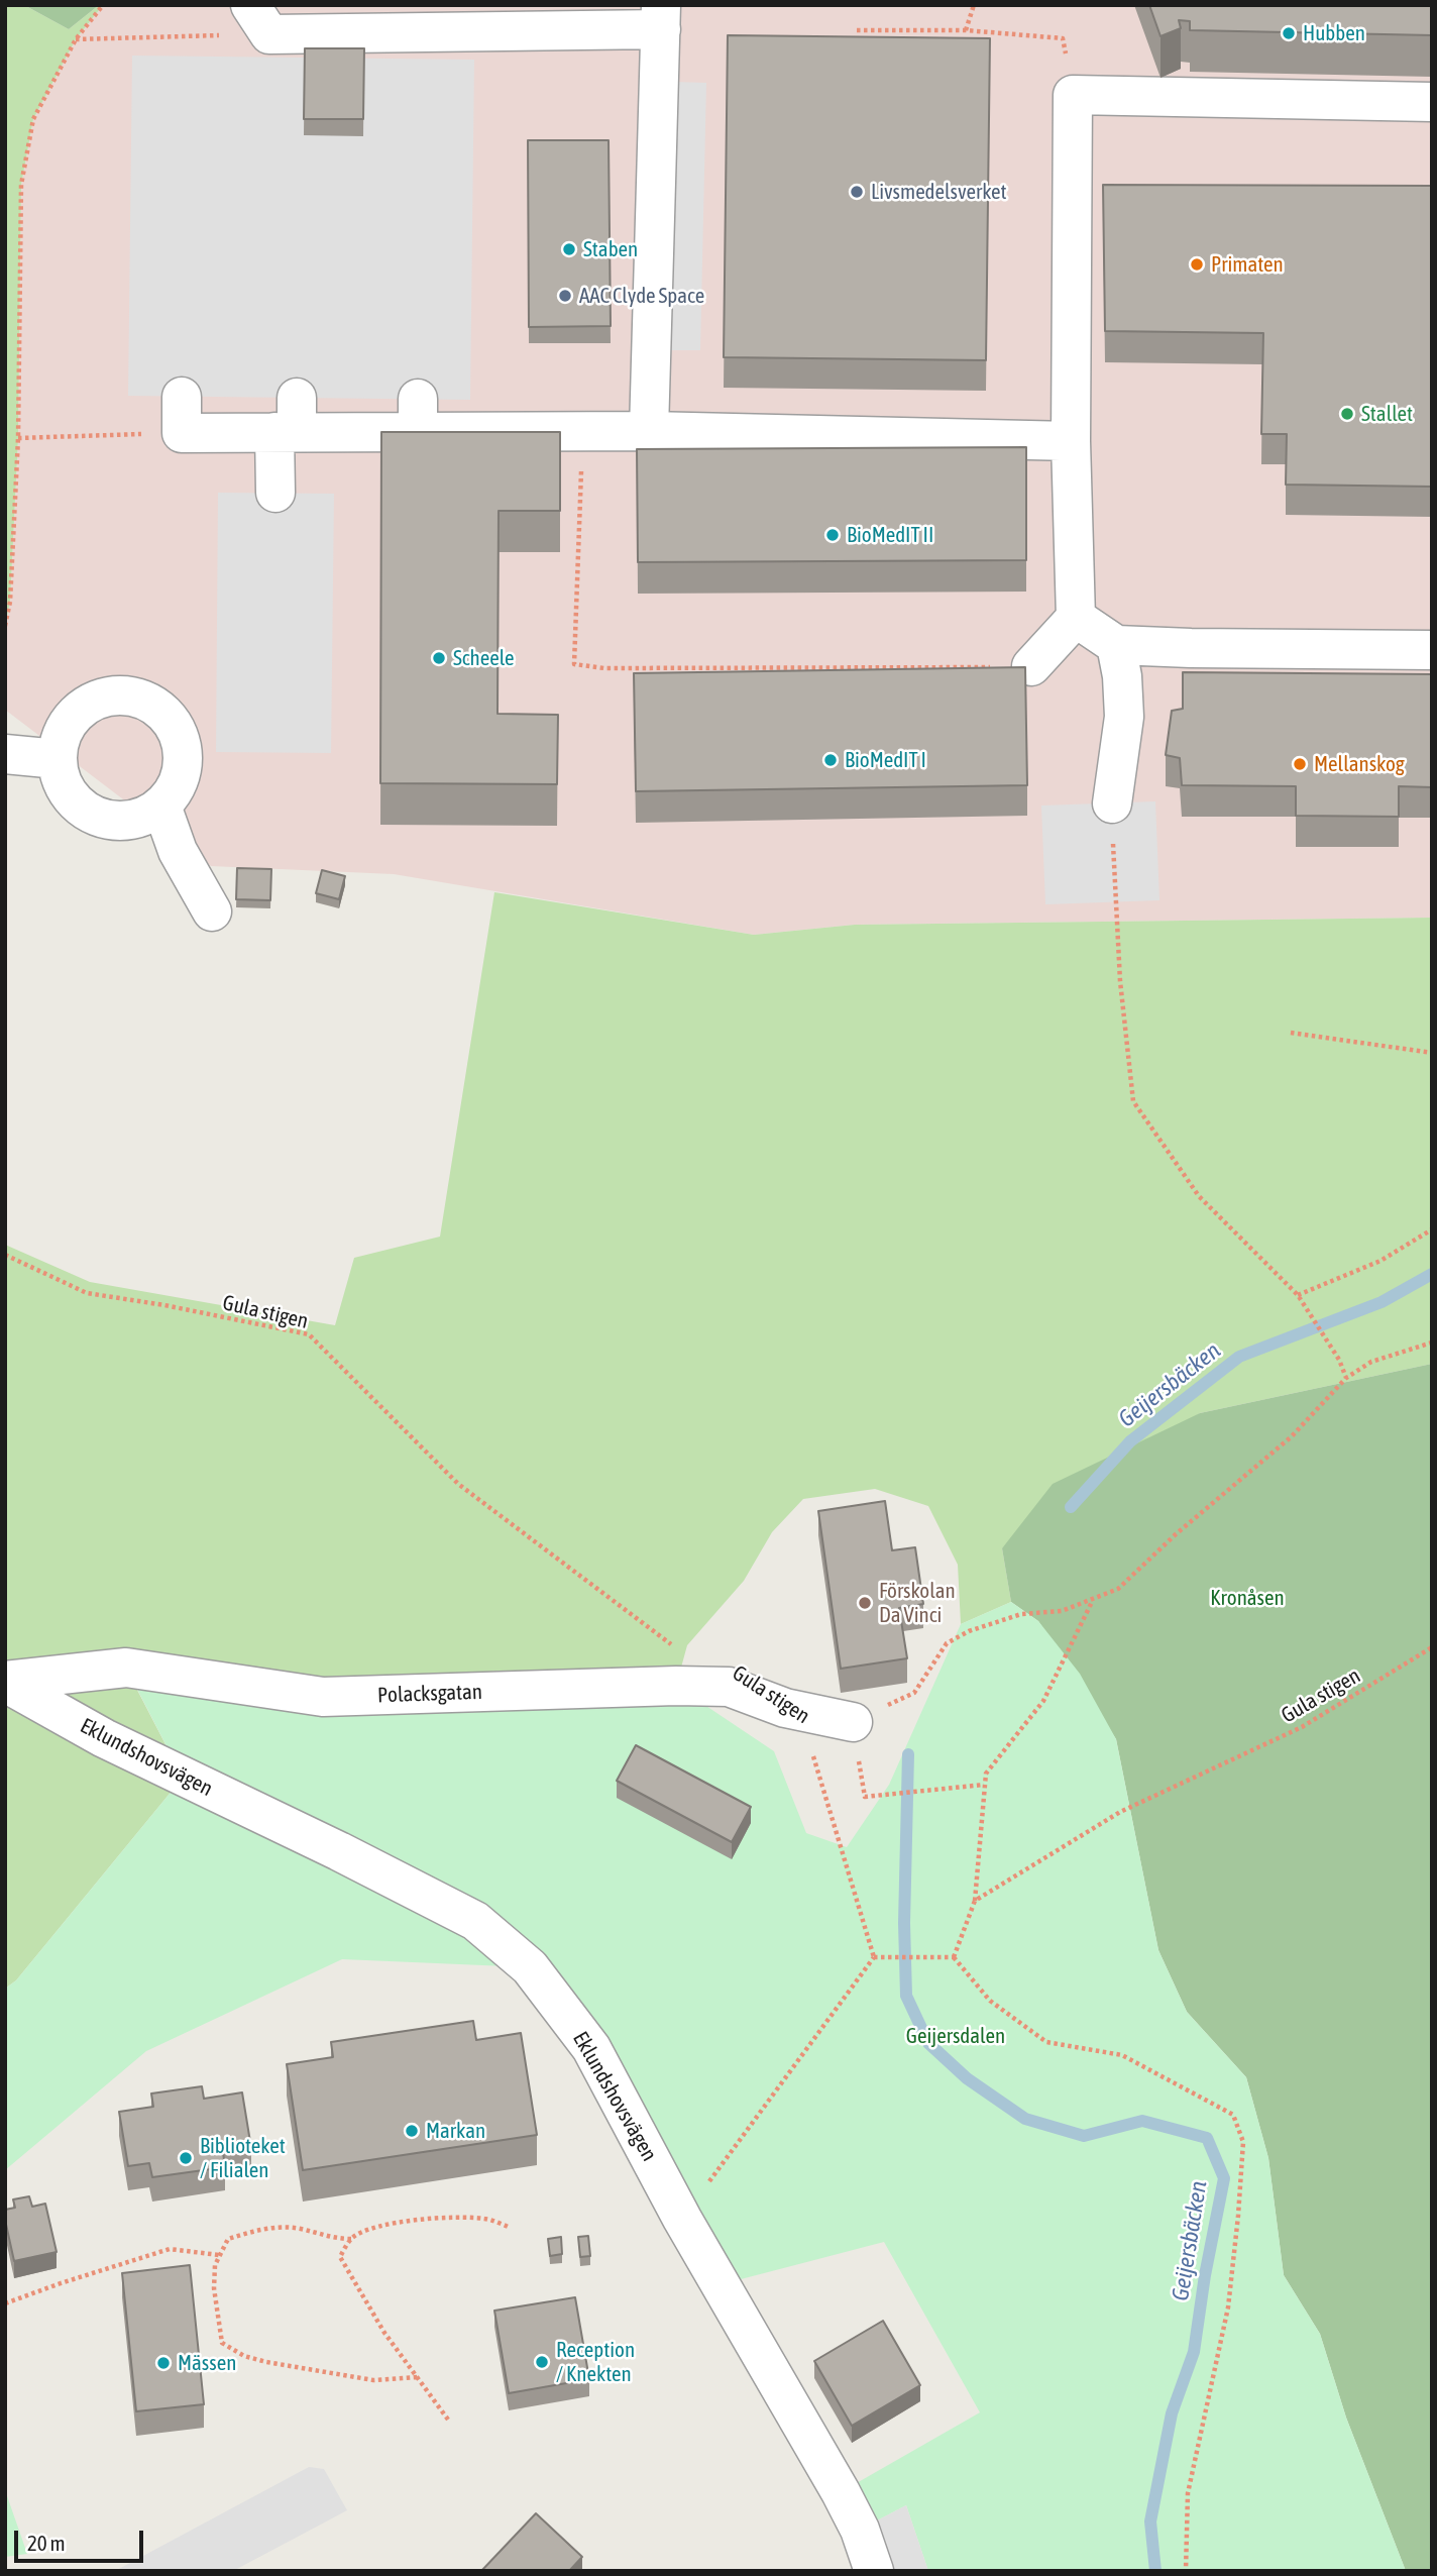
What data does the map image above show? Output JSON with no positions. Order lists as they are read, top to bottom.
{
  "streets": {
    "street": ["Polacksgatan", "Eklundshovsvägen"],
    "path": ["Gula stigen"]
  },
  "crossings": [
    ["Polacksgatan", "Eklundshovsvägen"]
  ],
  "water": ["Geijersbäcken"],
  "parks": ["Kronåsen", "Geijersdalen"],
  "places": [
    "Hubben",
    "Livsmedelsverket",
    "Staben",
    "Primaten",
    "AAC Clyde Space",
    "Stallet",
    "BioMedIT II",
    "Scheele",
    "BioMedIT I",
    "Mellanskog",
    "Förskolan Da Vinci",
    "Markan",
    "Biblioteket / Filialen",
    "Reception / Knekten",
    "Mässen"
  ],
  "scale_bar": "20 m"
}
